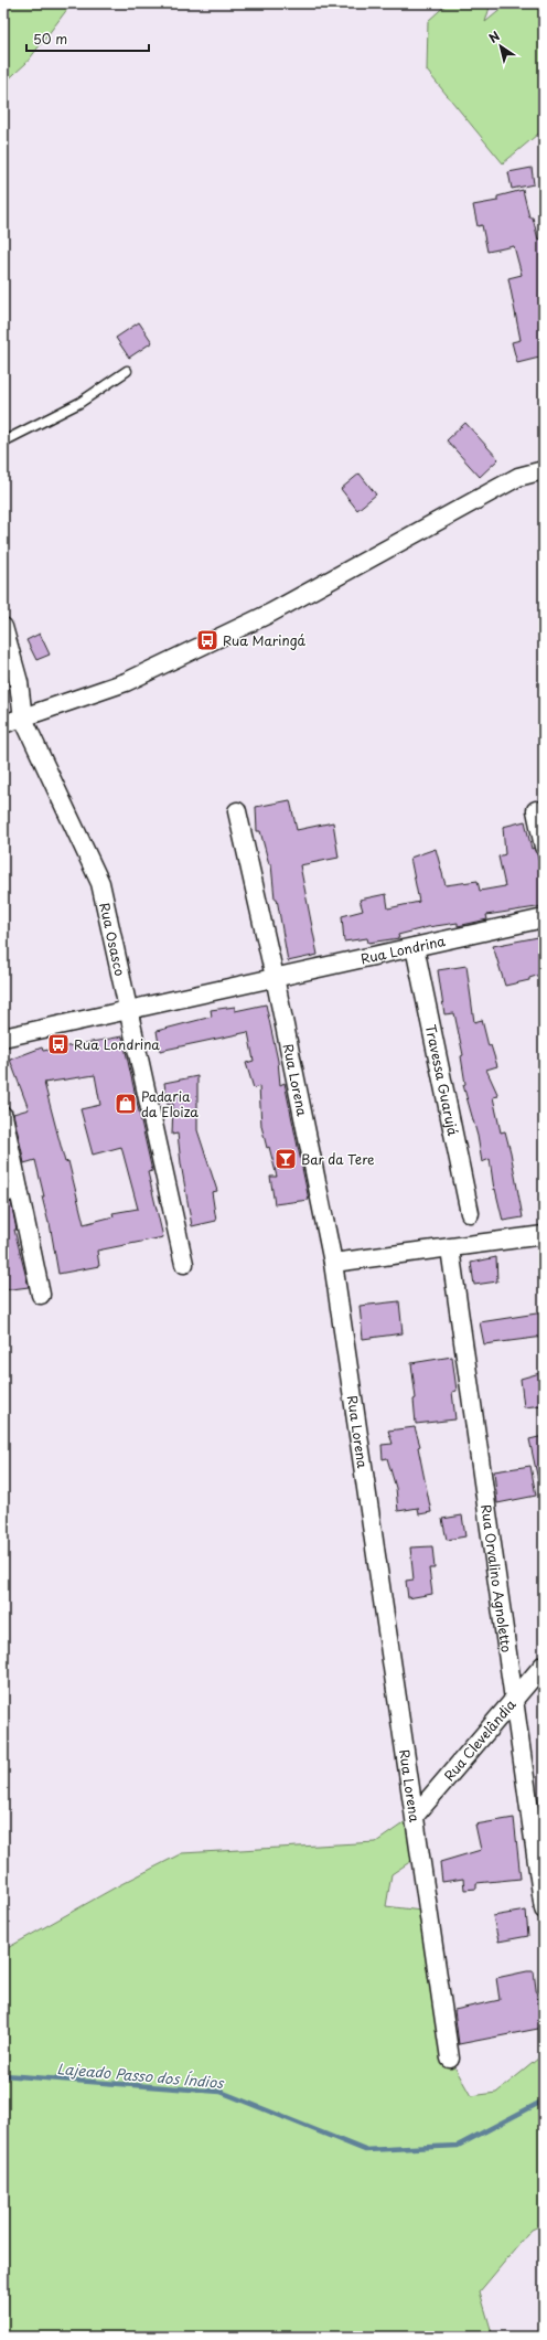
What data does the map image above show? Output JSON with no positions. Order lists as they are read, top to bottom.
{
  "streets": {
    "street": [
      "Rua Osasco",
      "Rua Londrina",
      "Rua Lorena",
      "Travessa Guarujá",
      "Rua Orvalino Agnoletto",
      "Rua Clevelândia"
    ]
  },
  "crossings": [
    ["Rua Osasco", "Rua Londrina"],
    ["Rua Londrina", "Rua Lorena"],
    ["Rua Londrina", "Travessa Guarujá"],
    ["Rua Lorena", "Rua Clevelândia"],
    ["Rua Orvalino Agnoletto", "Rua Clevelândia"]
  ],
  "water": ["Lajeado Passo dos Índios"],
  "places": {
    "bus stop": ["Rua Maringá", "Rua Londrina"],
    "shop": ["Padaria da Eloiza"],
    "bar": ["Bar da Tere"]
  },
  "scale_bar": "50 m",
  "north": "top left"
}
